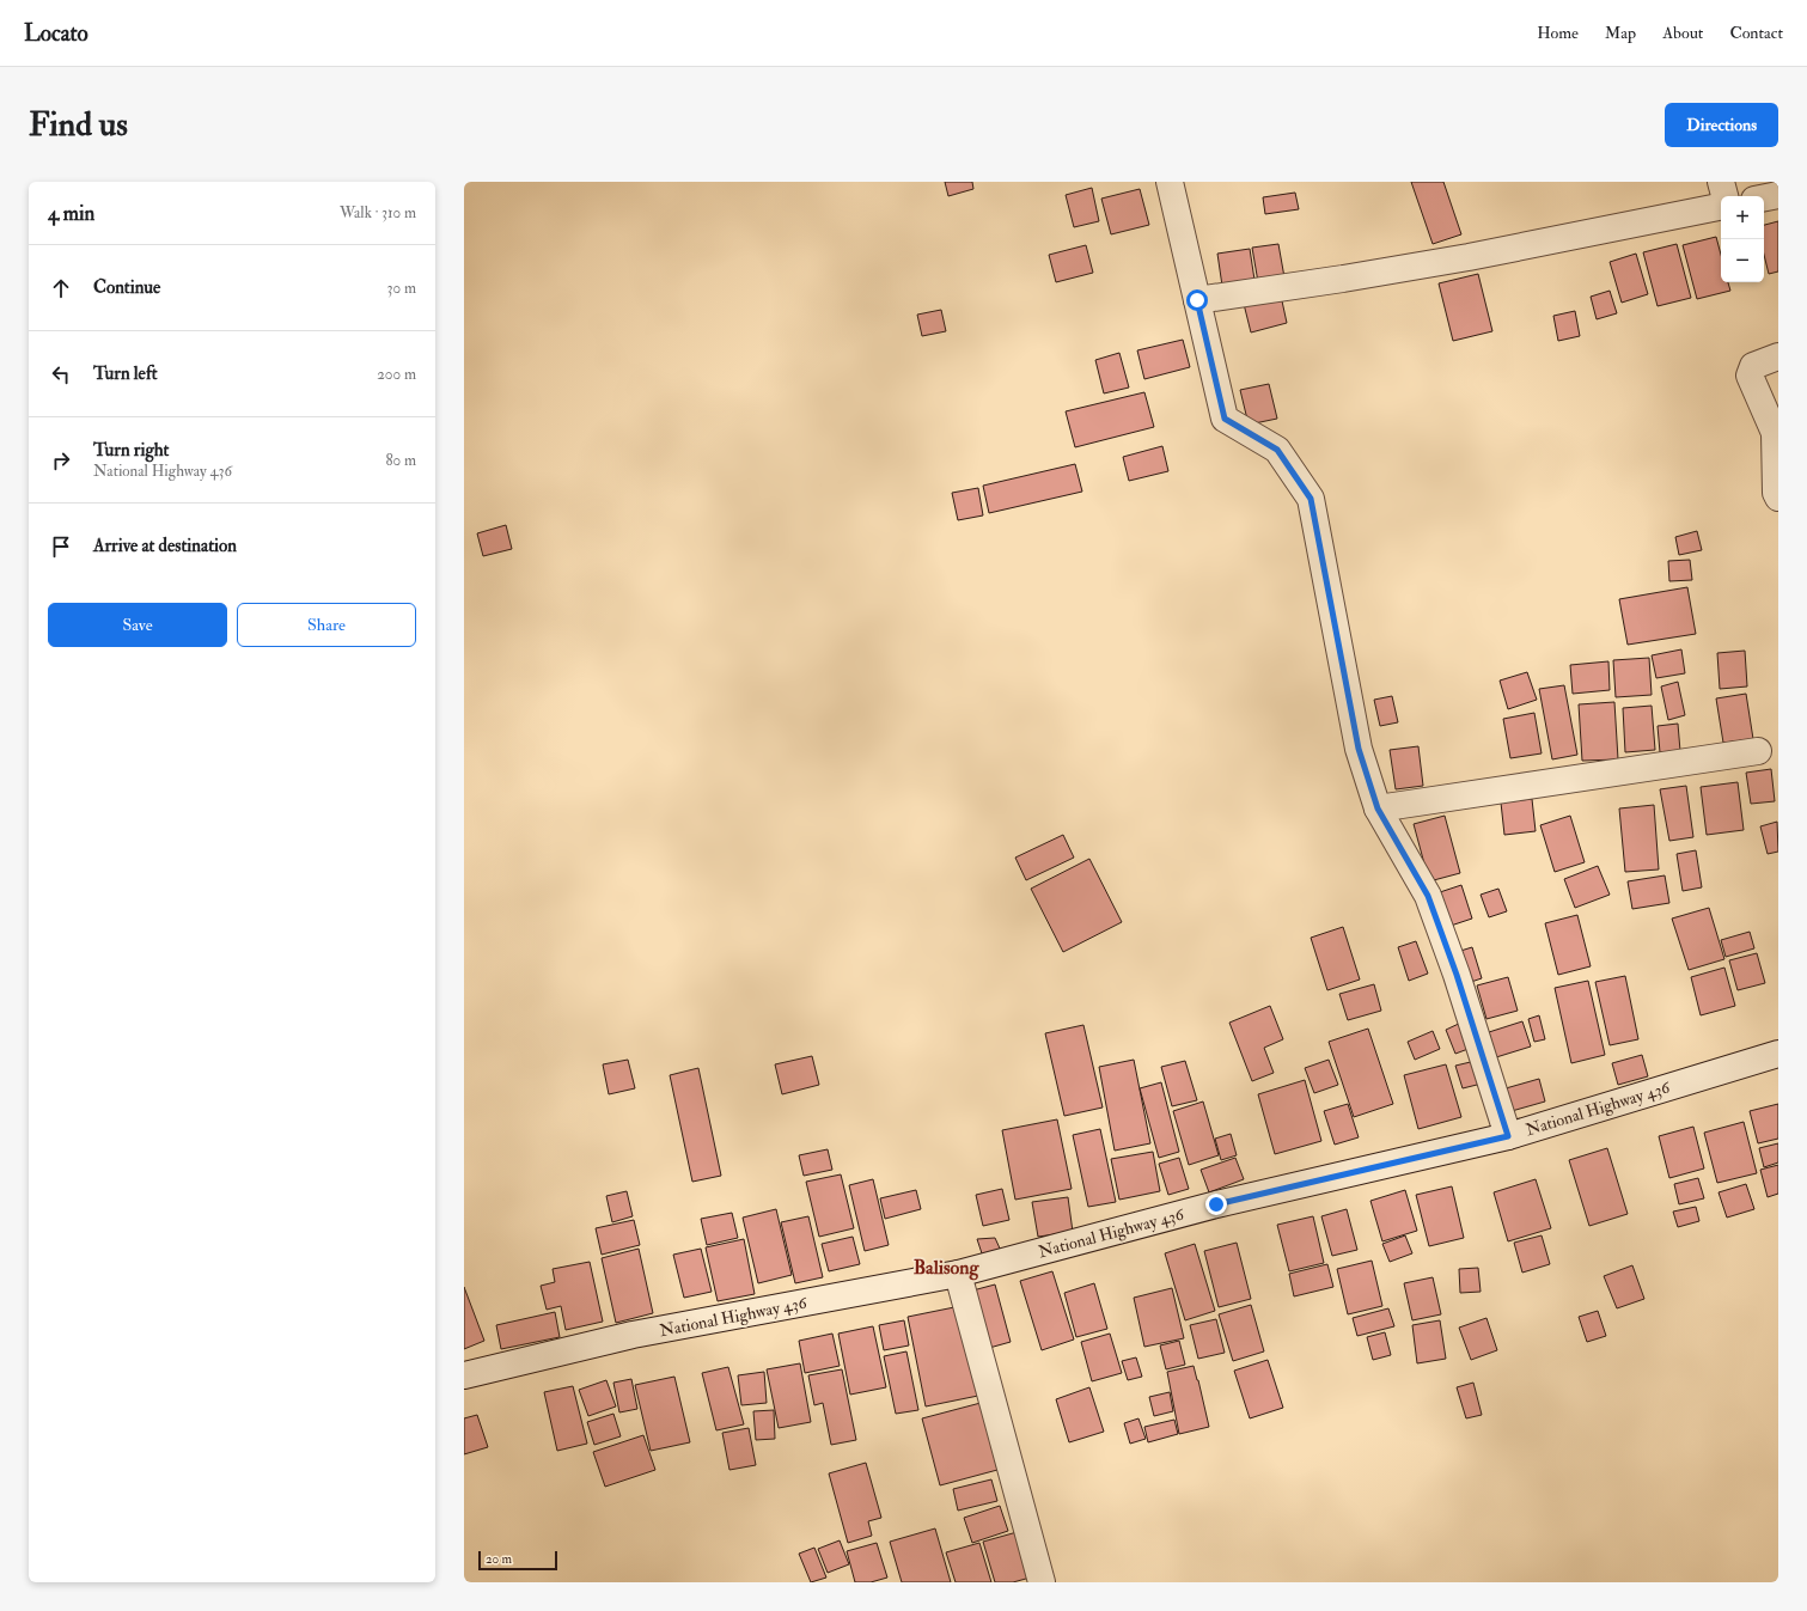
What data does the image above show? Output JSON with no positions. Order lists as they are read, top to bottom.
{
  "streets": {
    "street": ["National Highway 436"]
  },
  "districts": ["Balisong"],
  "scale_bar": "20 m",
  "page": {
    "header": "Locato",
    "nav": [
      "Home",
      "Map",
      "About",
      "Contact"
    ],
    "buttons": [
      "Directions",
      ["Save", "Share"]
    ],
    "title": "Find us",
    "heading": ["4 min", "Walk · 310 m"],
    "map_buttons": ["+", "−"],
    "list": [
      ["Continue", "30 m"],
      ["Turn left", "200 m"],
      ["Turn right", "National Highway 436", "80 m"],
      "Arrive at destination"
    ],
    "scale": "20 m"
  }
}
